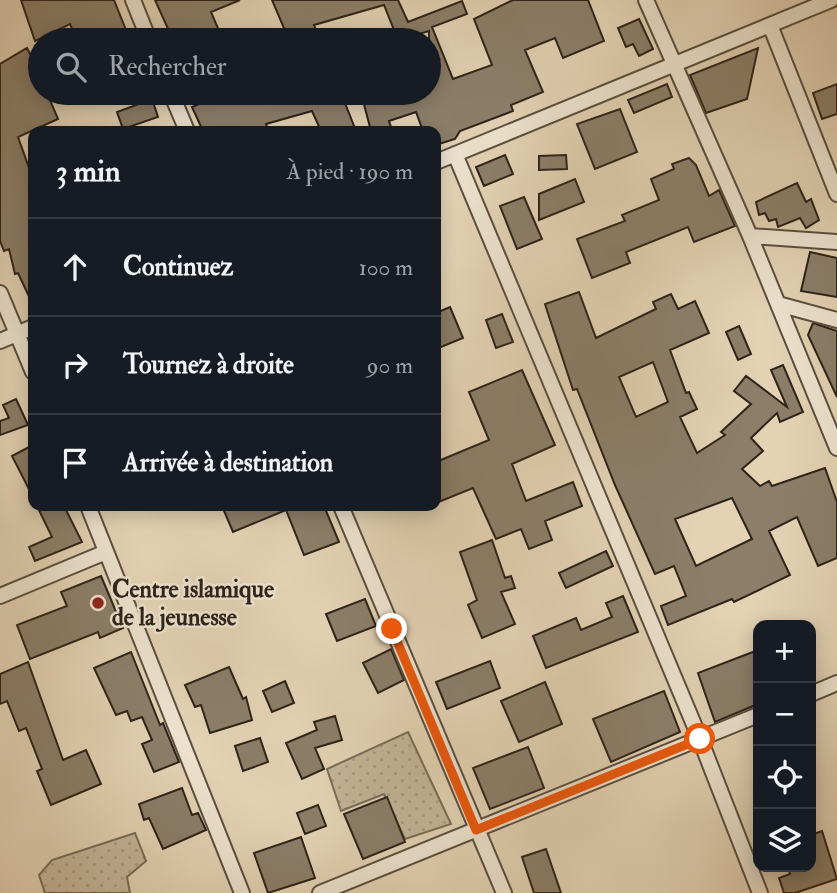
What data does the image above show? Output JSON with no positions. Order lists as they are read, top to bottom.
{
  "places": ["Centre islamique de la jeunesse"],
  "page": {
    "search": "Rechercher",
    "heading": ["3 min", "À pied · 190 m"],
    "list": [
      ["Continuez", "100 m"],
      ["Tournez à droite", "90 m"],
      "Arrivée à destination"
    ],
    "map_buttons": ["+", "−"]
  }
}
